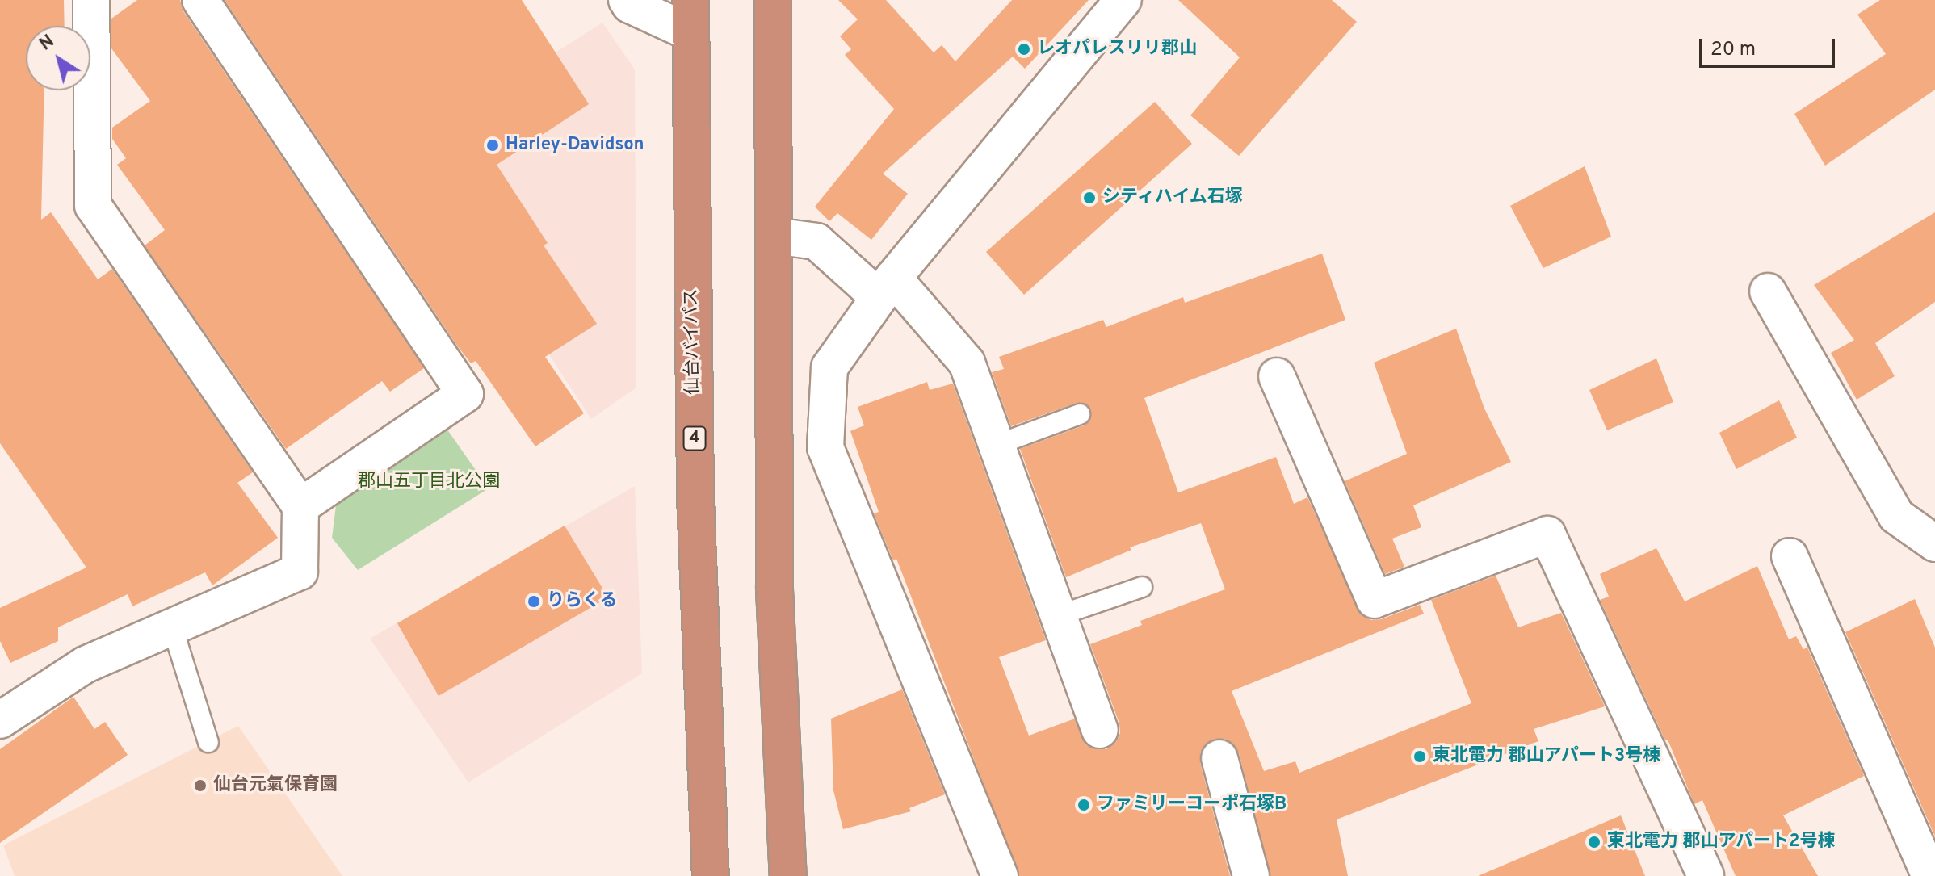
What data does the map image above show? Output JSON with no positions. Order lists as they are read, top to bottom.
{
  "streets": {
    "highway": ["仙台バイパス", "4"]
  },
  "parks": ["郡山五丁目北公園"],
  "places": [
    "レオパレスリリ郡山",
    "Harley-Davidson",
    "シティハイム石塚",
    "りらくる",
    "東北電力 郡山アパート3号棟",
    "仙台元氣保育園",
    "ファミリーコーポ石塚B",
    "東北電力 郡山アパート2号棟"
  ],
  "scale_bar": "20 m",
  "north": "top left"
}
